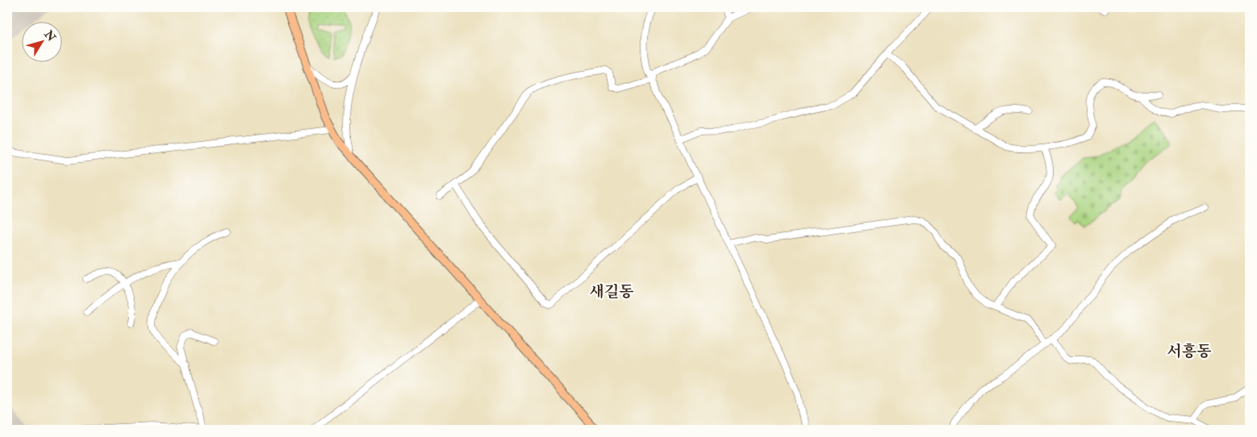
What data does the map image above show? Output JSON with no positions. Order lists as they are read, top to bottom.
{
  "districts": ["새길동", "서흥동"],
  "north": "top right"
}
